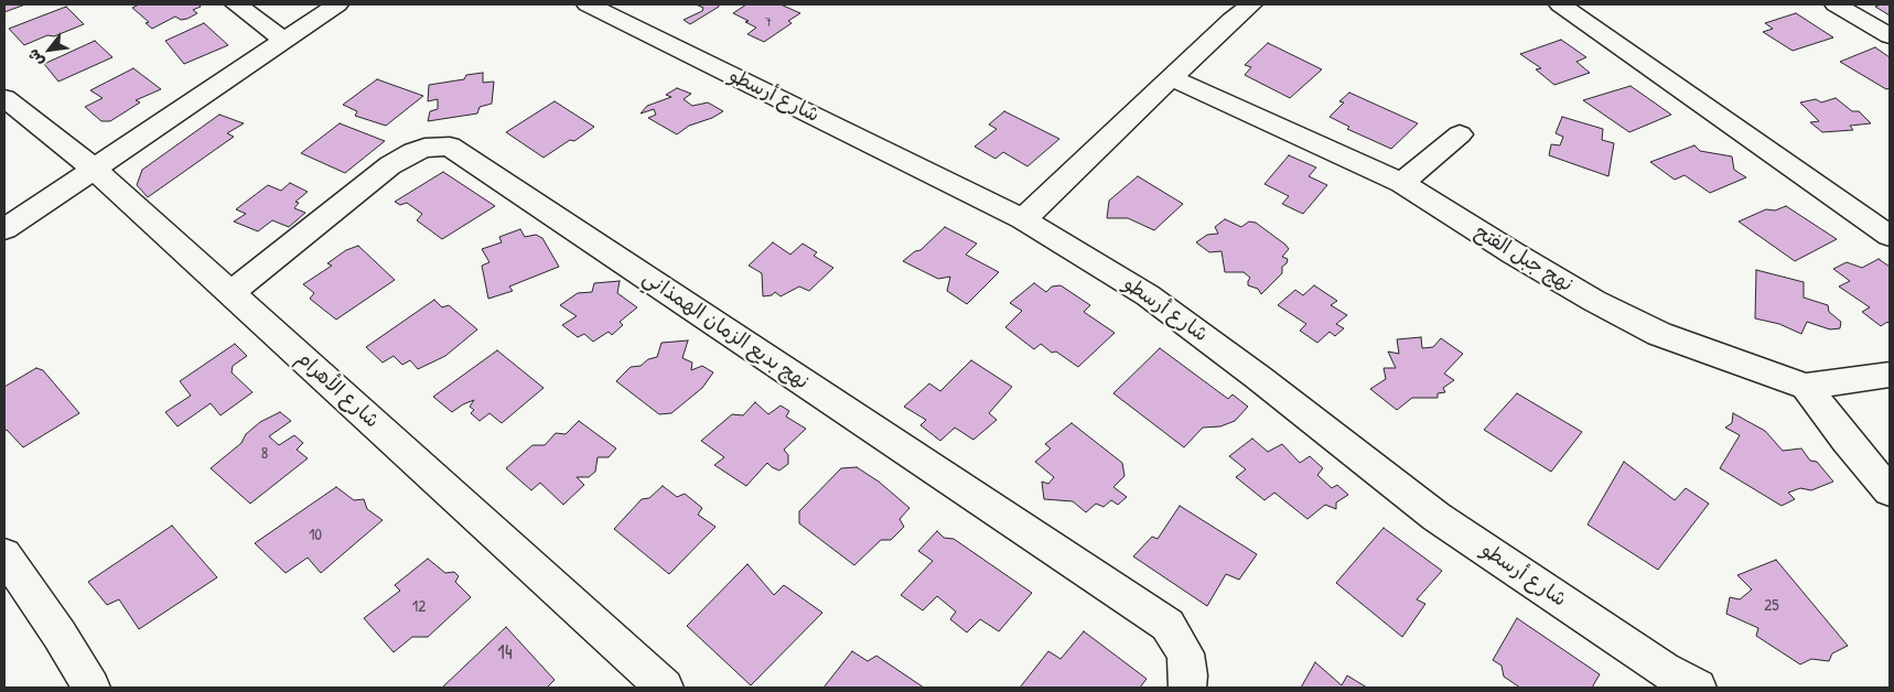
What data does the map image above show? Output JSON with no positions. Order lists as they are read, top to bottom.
{
  "streets": {
    "street": [
      "شارع أرسطو",
      "نهج جبل الفتح",
      "نهج بديع الزمان الهمذاني",
      "شارع الأهرام"
    ]
  },
  "crossings": [
    ["نهج بديع الزمان الهمذاني", "شارع الأهرام"]
  ],
  "house_numbers": [
    "7",
    "8",
    "10",
    "25",
    "12",
    "14"
  ],
  "north": "bottom left"
}
